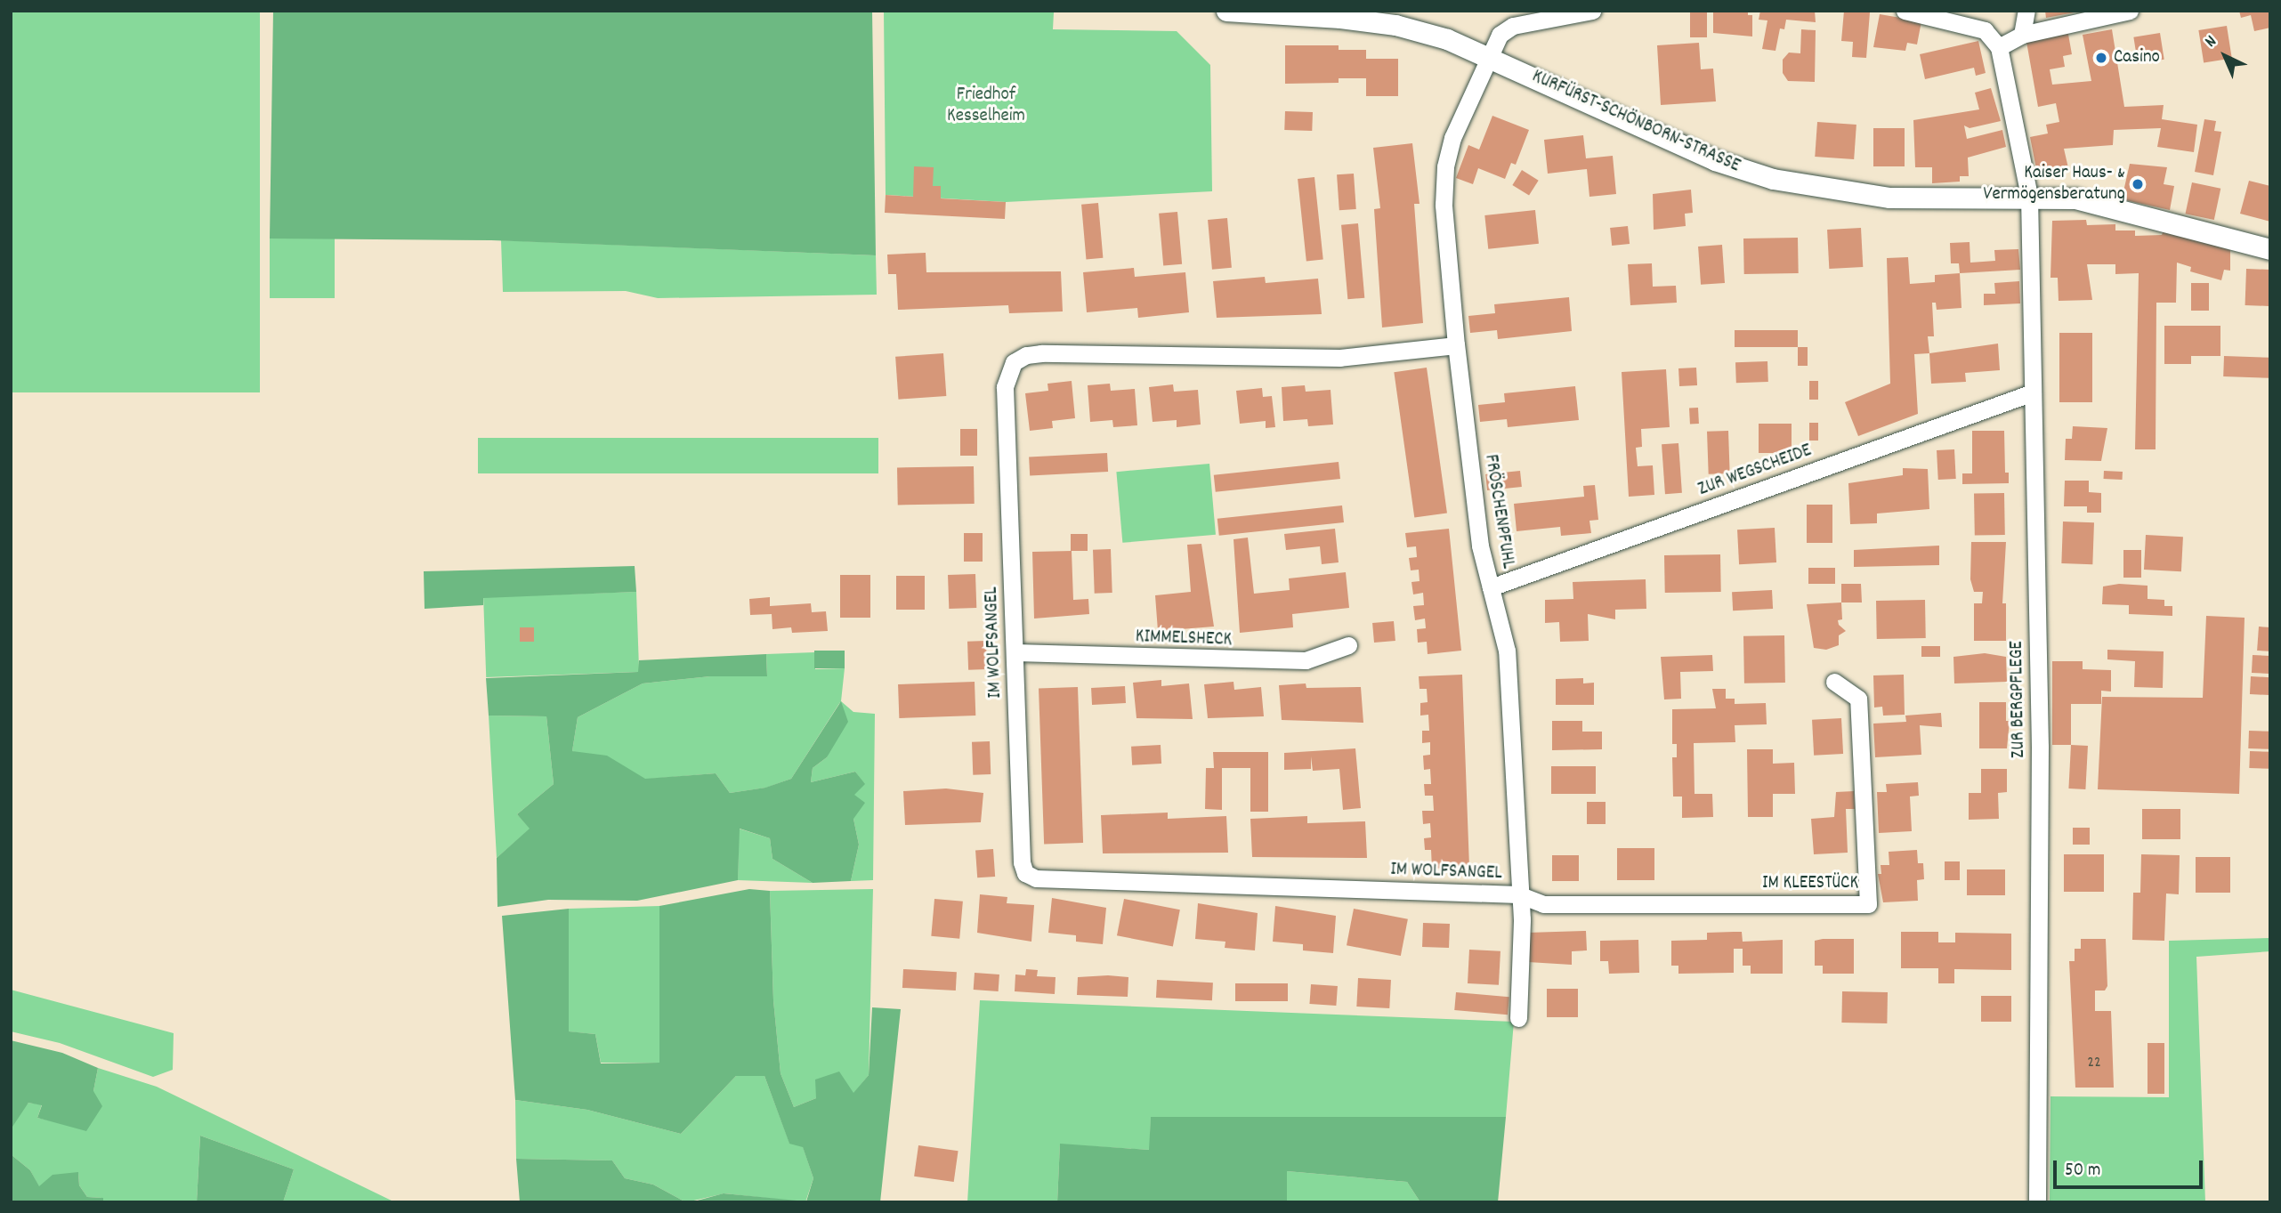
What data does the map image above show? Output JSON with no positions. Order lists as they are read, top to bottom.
{
  "streets": {
    "street": [
      "KURFÜRST-SCHÖNBORN-STRASSE",
      "ZUR WEGSCHEIDE",
      "FRÖSCHENPFUHL",
      "KIMMELSHECK",
      "IM WOLFSANGEL",
      "ZUR BERGPFLEGE",
      "IM KLEESTÜCK"
    ]
  },
  "crossings": [
    ["KURFÜRST-SCHÖNBORN-STRASSE", "FRÖSCHENPFUHL"],
    ["KURFÜRST-SCHÖNBORN-STRASSE", "ZUR BERGPFLEGE"],
    ["ZUR WEGSCHEIDE", "FRÖSCHENPFUHL"],
    ["ZUR WEGSCHEIDE", "ZUR BERGPFLEGE"],
    ["FRÖSCHENPFUHL", "IM WOLFSANGEL"],
    ["FRÖSCHENPFUHL", "IM KLEESTÜCK"],
    ["KIMMELSHECK", "IM WOLFSANGEL"],
    ["IM WOLFSANGEL", "IM KLEESTÜCK"]
  ],
  "parks": ["Friedhof Kesselheim"],
  "places": ["Casino", "Kaiser Haus- & Vermögensberatung"],
  "house_numbers": ["22"],
  "scale_bar": "50 m",
  "north": "top left"
}
